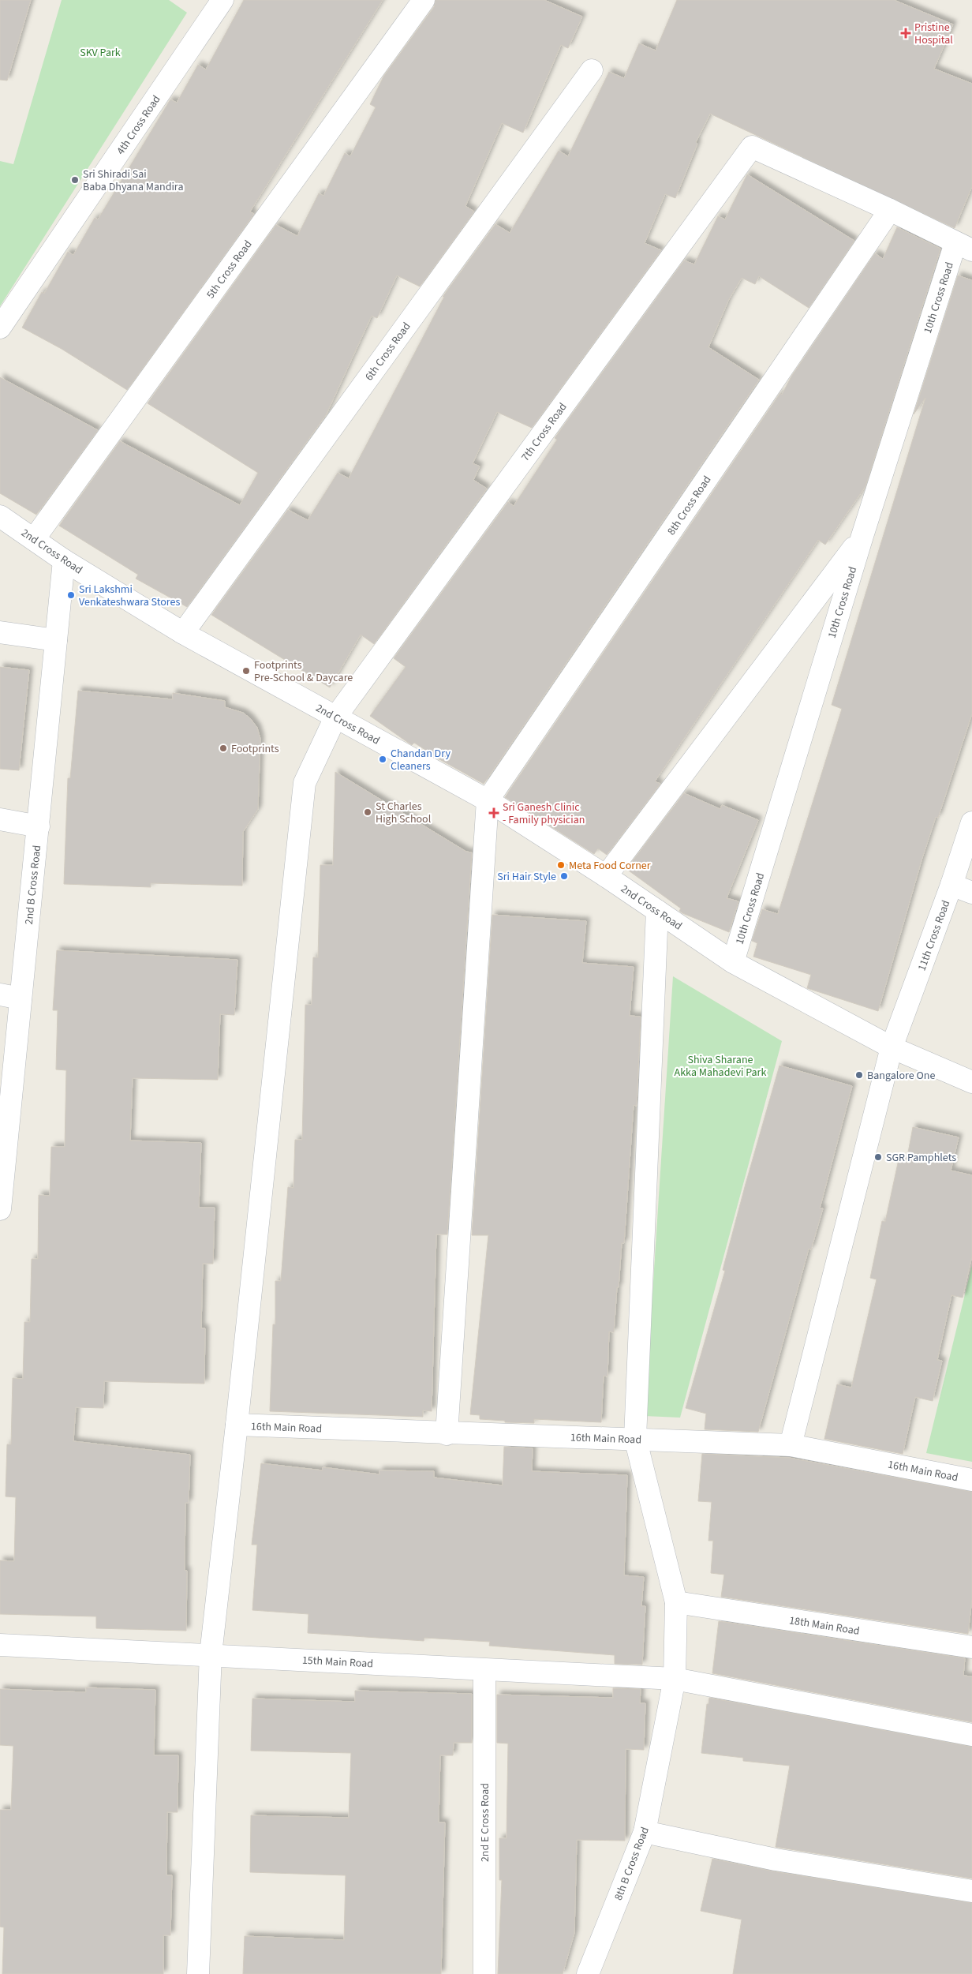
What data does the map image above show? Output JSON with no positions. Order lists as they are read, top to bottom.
{
  "streets": {
    "street": [
      "4th Cross Road",
      "5th Cross Road",
      "10th Cross Road",
      "6th Cross Road",
      "7th Cross Road",
      "8th Cross Road",
      "2nd Cross Road",
      "2nd B Cross Road",
      "11th Cross Road",
      "16th Main Road",
      "18th Main Road",
      "15th Main Road",
      "2nd E Cross Road",
      "8th B Cross Road"
    ]
  },
  "crossings": [
    ["5th Cross Road", "2nd Cross Road"],
    ["10th Cross Road", "2nd Cross Road"],
    ["6th Cross Road", "2nd Cross Road"],
    ["7th Cross Road", "8th Cross Road"],
    ["7th Cross Road", "2nd Cross Road"],
    ["7th Cross Road", "16th Main Road"],
    ["7th Cross Road", "15th Main Road"],
    ["8th Cross Road", "2nd Cross Road"],
    ["2nd Cross Road", "2nd B Cross Road"],
    ["2nd Cross Road", "11th Cross Road"],
    ["2nd Cross Road", "8th B Cross Road"],
    ["11th Cross Road", "16th Main Road"],
    ["16th Main Road", "8th B Cross Road"],
    ["18th Main Road", "8th B Cross Road"],
    ["15th Main Road", "2nd E Cross Road"],
    ["15th Main Road", "8th B Cross Road"]
  ],
  "parks": ["SKV Park", "Shiva Sharane Akka Mahadevi Park"],
  "places": {
    "health": ["Pristine Hospital", "Sri Ganesh Clinic - Family physician"],
    "other": [
      "Sri Shiradi Sai Baba Dhyana Mandira",
      "Sri Lakshmi Venkateshwara Stores",
      "Footprints Pre-School & Daycare",
      "Footprints",
      "Chandan Dry Cleaners",
      "St Charles High School",
      "Meta Food Corner",
      "Sri Hair Style",
      "Bangalore One",
      "SGR Pamphlets"
    ]
  }
}
